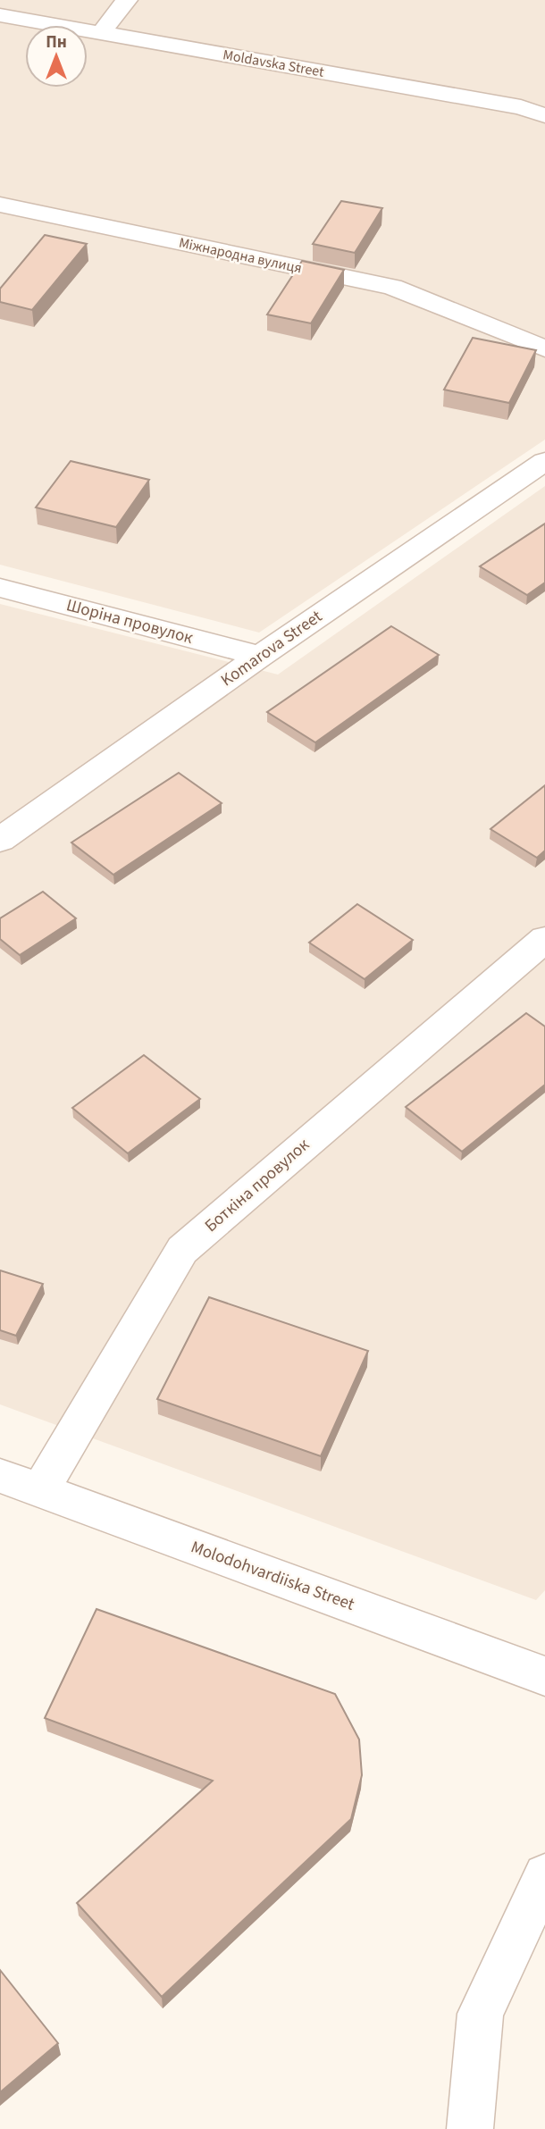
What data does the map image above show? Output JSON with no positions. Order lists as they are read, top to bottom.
{
  "streets": {
    "street": [
      "Moldavska Street",
      "Міжнародна вулиця",
      "Шоріна провулок",
      "Komarova Street",
      "Боткіна провулок",
      "Molodohvardiiska Street"
    ]
  },
  "crossings": [
    ["Шоріна провулок", "Komarova Street"],
    ["Боткіна провулок", "Molodohvardiiska Street"]
  ],
  "north": "top"
}
